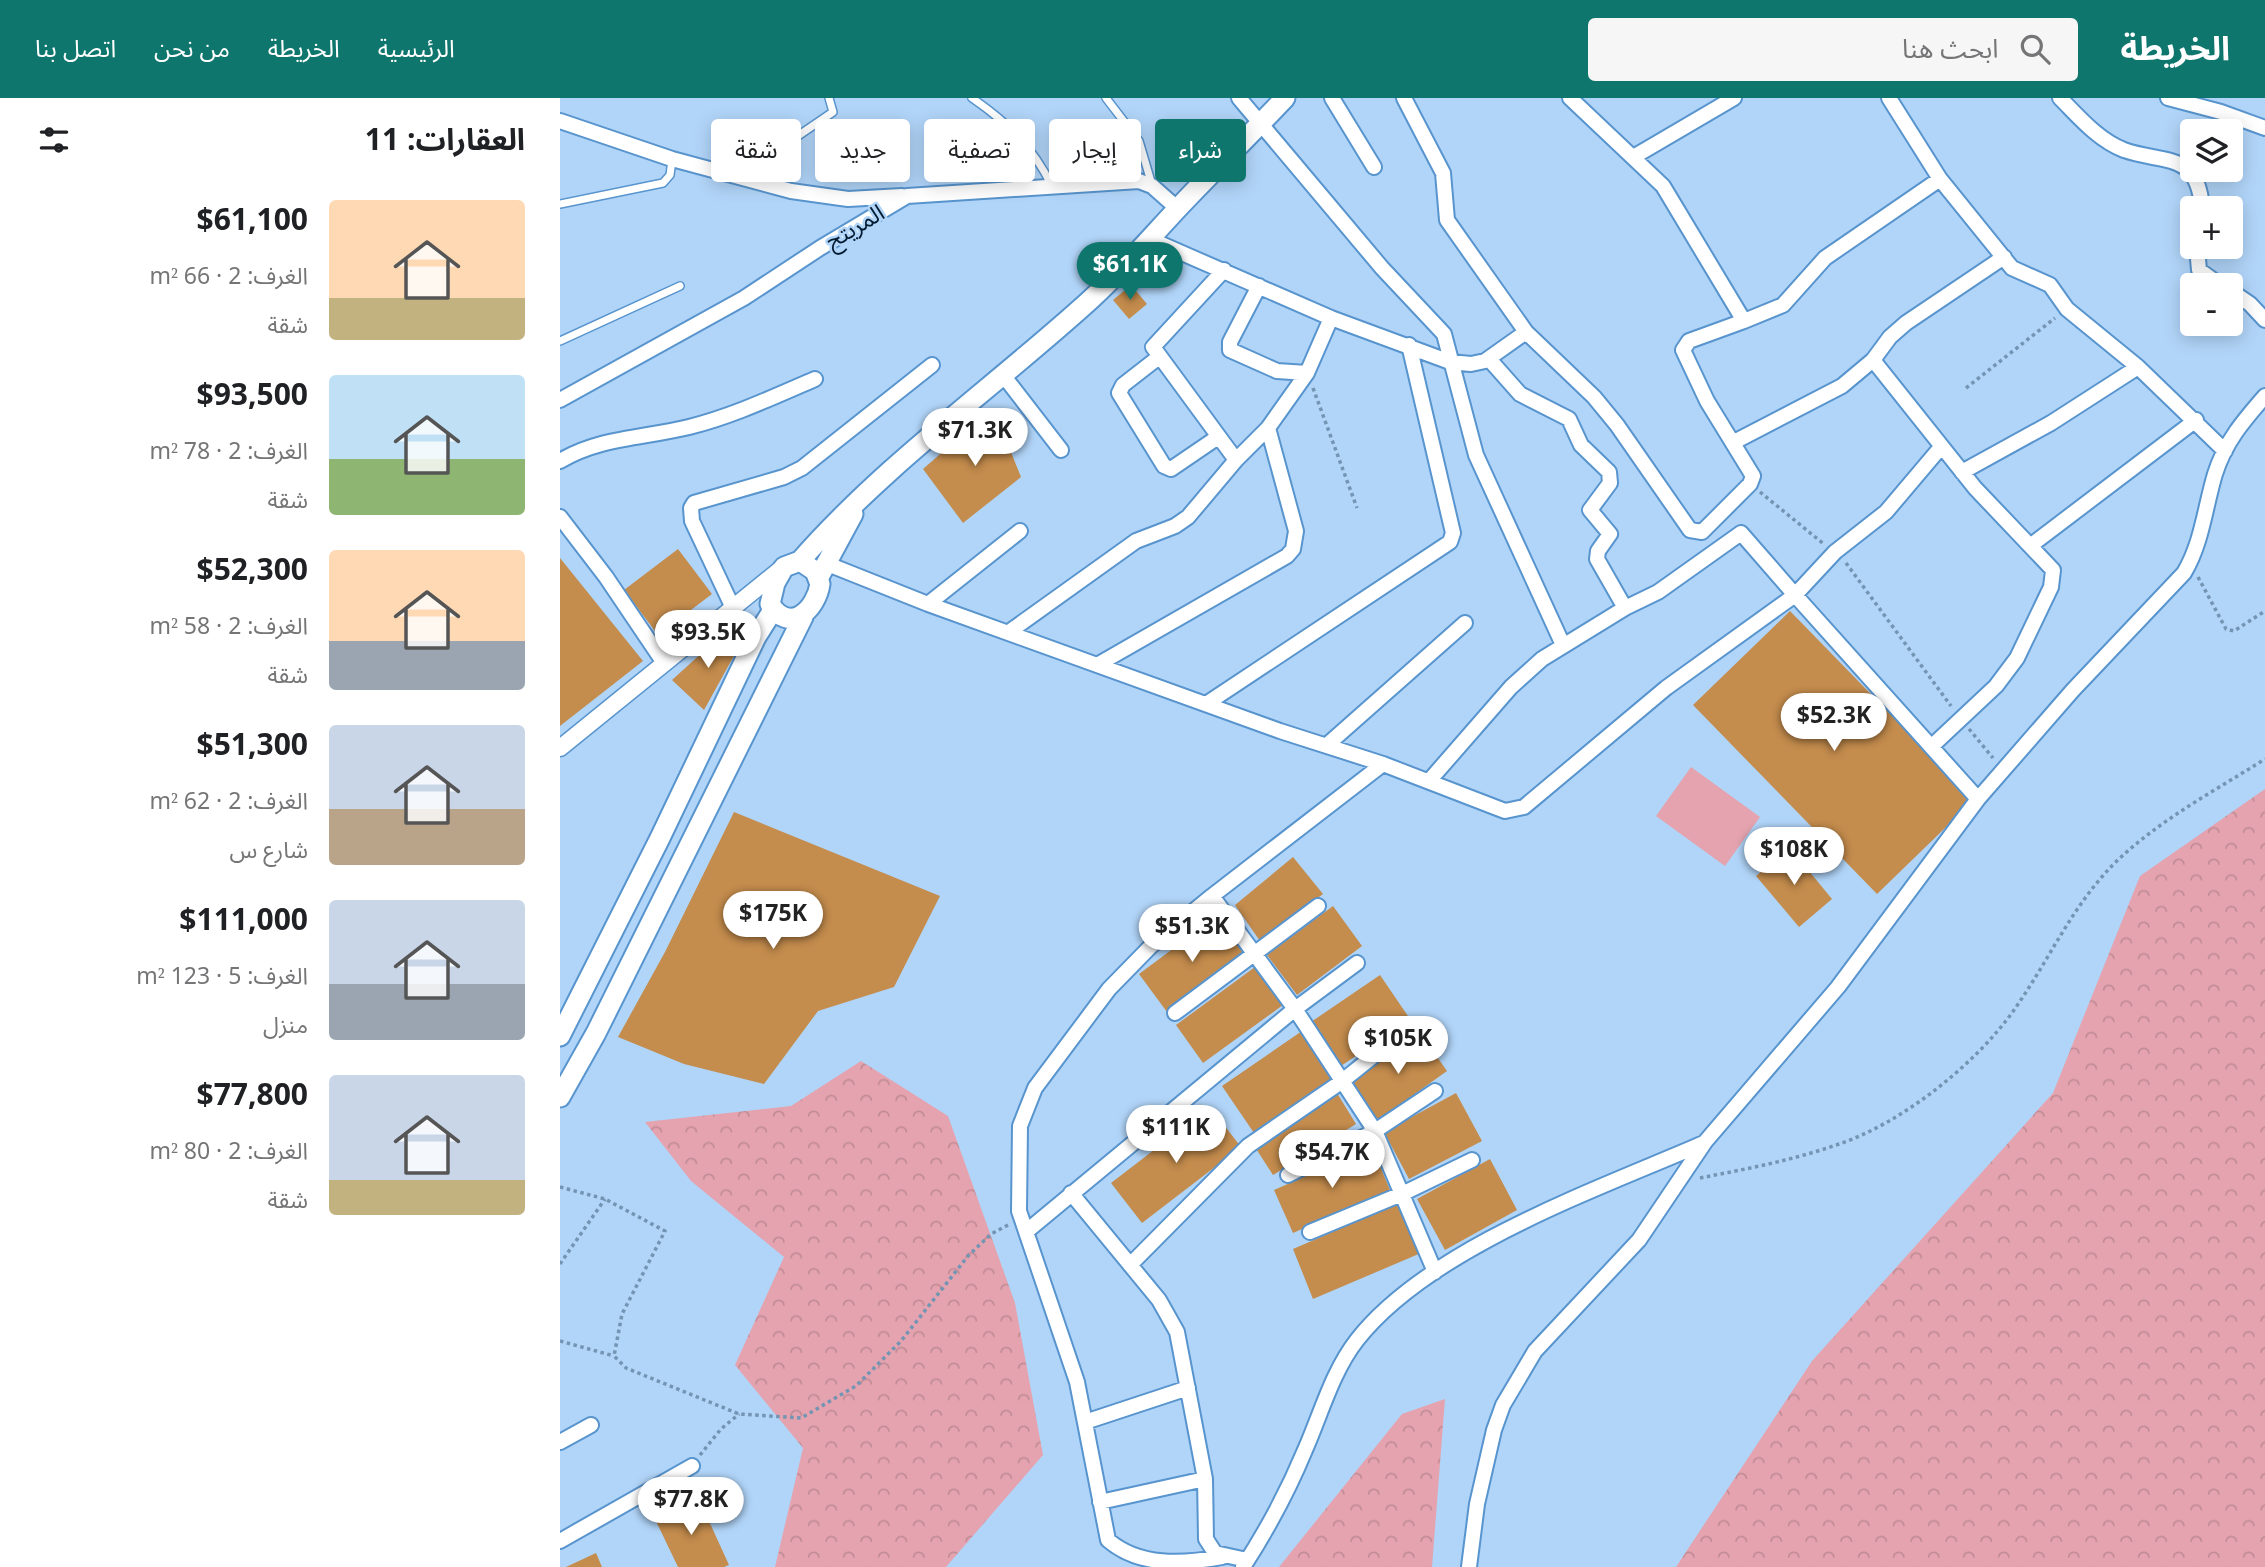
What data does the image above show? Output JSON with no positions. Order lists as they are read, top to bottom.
{
  "streets": {
    "street": ["المريتح"]
  },
  "page": {
    "header": "الخريطة",
    "search": "ابحث هنا",
    "nav": [
      "الرئيسية",
      "الخريطة",
      "من نحن",
      "اتصل بنا"
    ],
    "heading": "العقارات: 11",
    "map_buttons": ["+", "−"],
    "chip": [
      "شراء",
      "إيجار",
      "تصفية",
      "جديد",
      "شقة"
    ],
    "list": [
      {
        "name": "$61,100",
        "note": "الغرف: 2 · 66 m² · شقة"
      },
      {
        "name": "$93,500",
        "note": "الغرف: 2 · 78 m² · شقة"
      },
      {
        "name": "$52,300",
        "note": "الغرف: 2 · 58 m² · شقة"
      },
      {
        "name": "$51,300",
        "note": "الغرف: 2 · 62 m² · شارع س"
      },
      {
        "name": "$111,000",
        "note": "الغرف: 5 · 123 m² · منزل"
      },
      {
        "name": "$77,800",
        "note": "الغرف: 2 · 80 m² · شقة"
      }
    ],
    "price": [
      "$61.1K",
      "$71.3K",
      "$93.5K",
      "$52.3K",
      "$108K",
      "$175K",
      "$51.3K",
      "$105K",
      "$111K",
      "$54.7K",
      "$77.8K"
    ]
  }
}
